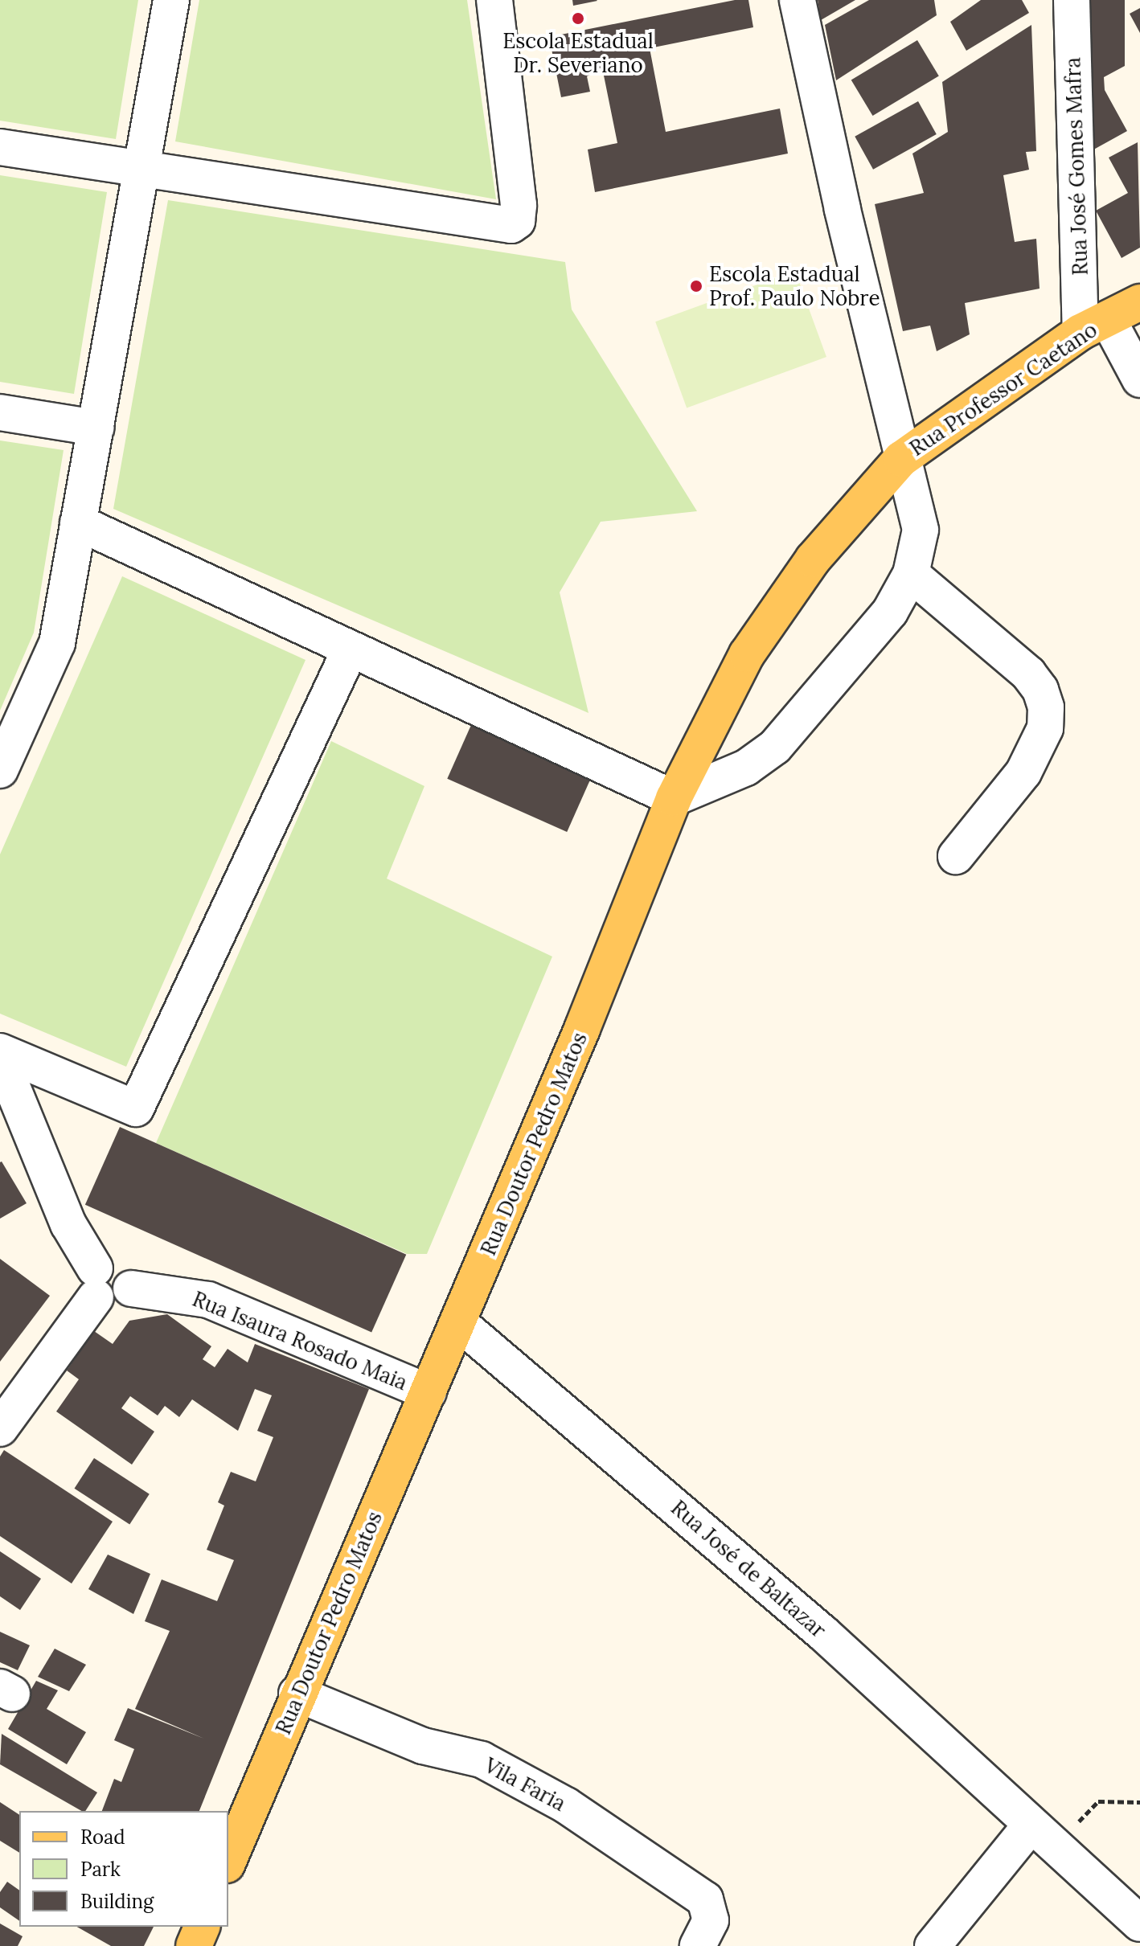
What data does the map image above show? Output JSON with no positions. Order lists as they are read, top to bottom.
{
  "streets": {
    "main road": ["Rua Professor Caetano", "Rua Doutor Pedro Matos"],
    "street": [
      "Rua José Gomes Mafra",
      "Rua Isaura Rosado Maia",
      "Rua José de Baltazar",
      "Vila Faria"
    ]
  },
  "crossings": [
    ["Rua José Gomes Mafra", "Rua Professor Caetano"],
    ["Rua Professor Caetano", "Rua Doutor Pedro Matos"],
    ["Rua Doutor Pedro Matos", "Rua Isaura Rosado Maia"],
    ["Rua Doutor Pedro Matos", "Rua José de Baltazar"],
    ["Rua Doutor Pedro Matos", "Vila Faria"]
  ],
  "places": ["Escola Estadual Dr. Severiano", "Escola Estadual Prof. Paulo Nobre"],
  "legend": ["Road", "Park", "Building"]
}
